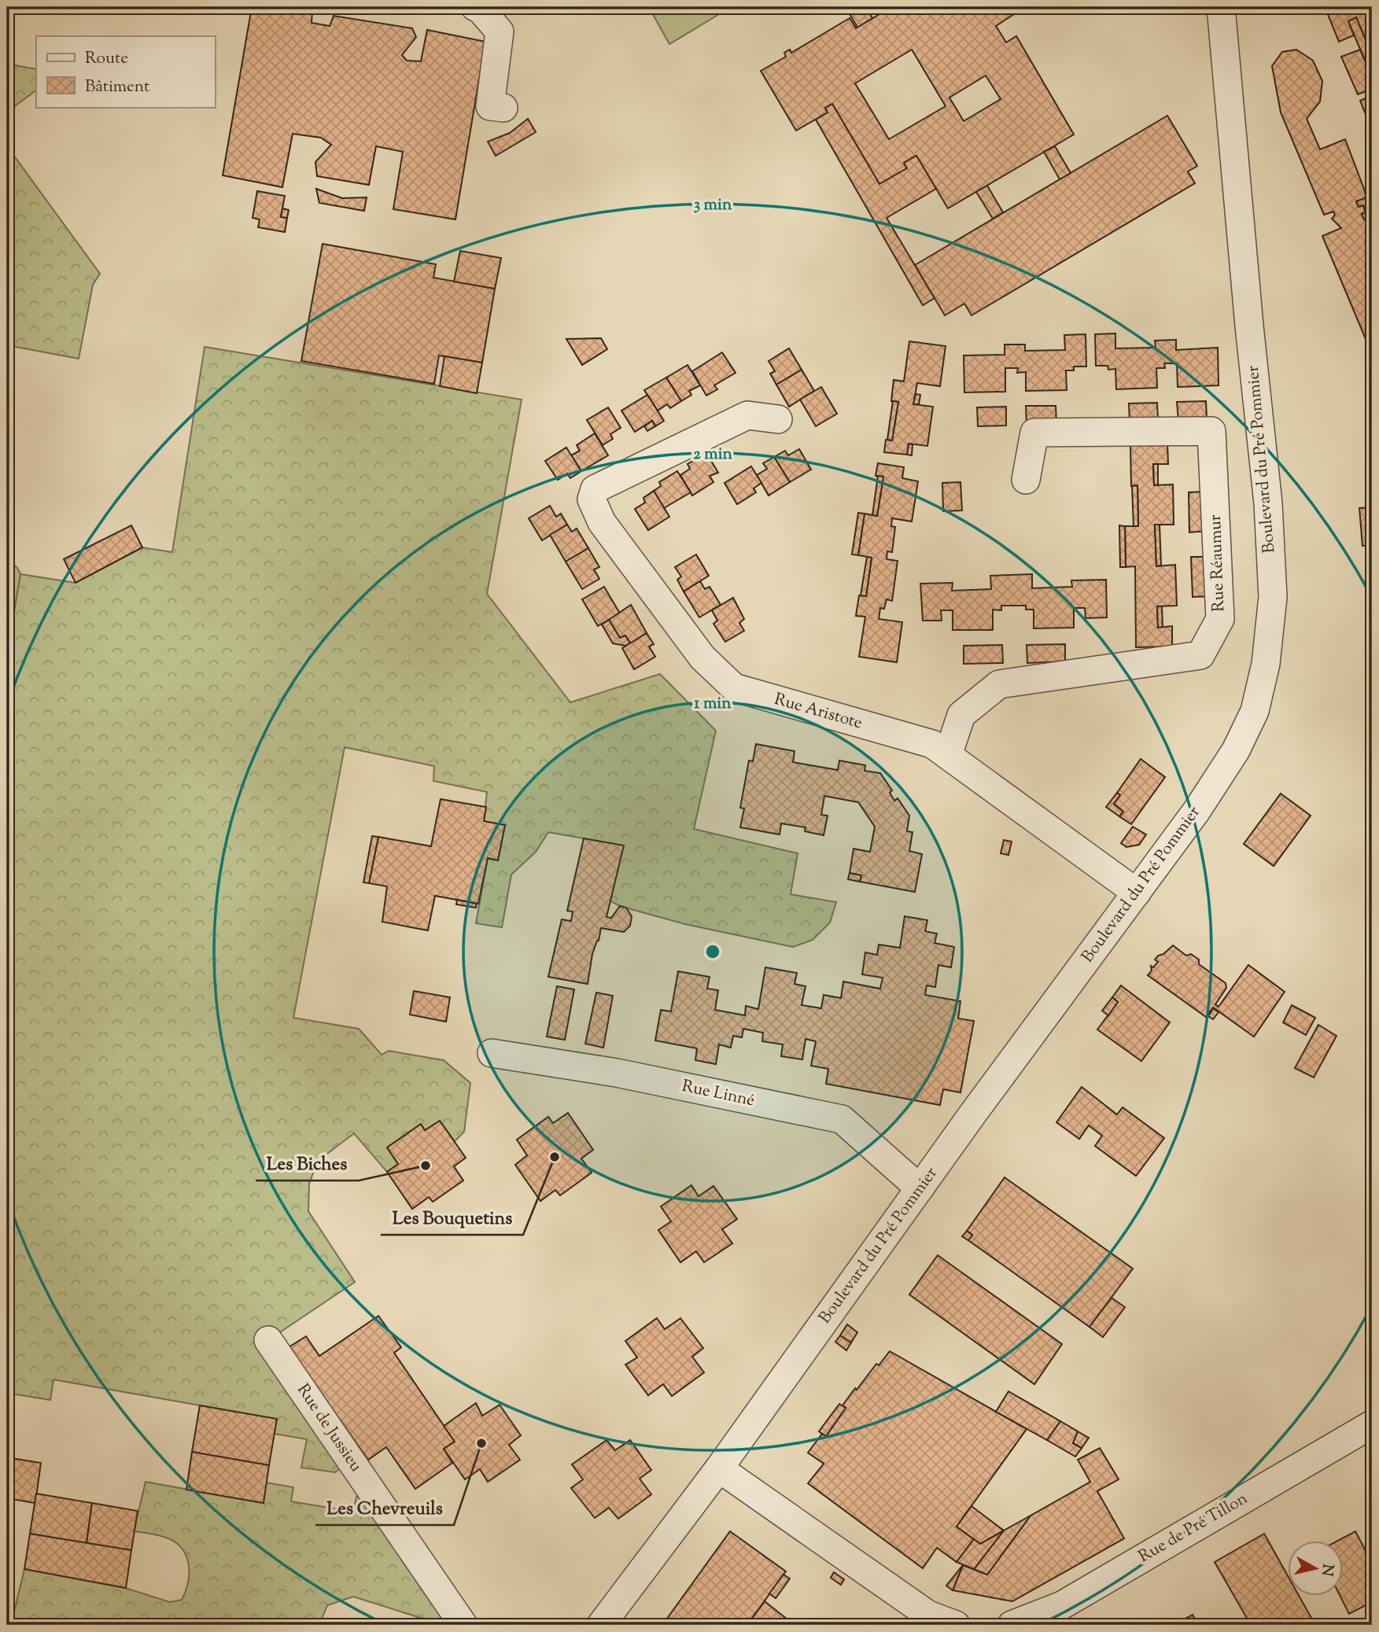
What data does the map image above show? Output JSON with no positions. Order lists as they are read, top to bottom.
{
  "streets": {
    "street": [
      "Boulevard du Pré Pommier",
      "Rue Réaumur",
      "Rue Aristote",
      "Rue Linné",
      "Rue de Jussieu",
      "Rue de Pré Tillon"
    ]
  },
  "crossings": [
    ["Boulevard du Pré Pommier", "Rue Aristote"],
    ["Boulevard du Pré Pommier", "Rue Linné"],
    ["Rue Réaumur", "Rue Aristote"]
  ],
  "places": ["Les Bouquetins", "Les Biches", "Les Chevreuils"],
  "legend": ["Route", "Bâtiment"],
  "north": "right",
  "rings": ["3 min", "2 min", "1 min"]
}
